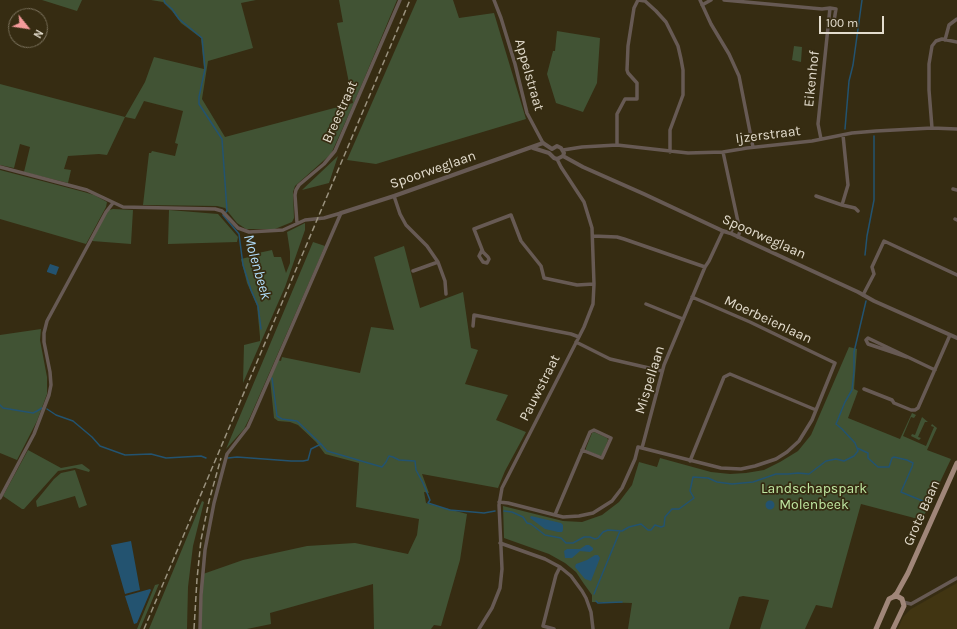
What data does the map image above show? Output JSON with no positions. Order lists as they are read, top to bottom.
{
  "streets": {
    "main road": ["Grote Baan"],
    "street": [
      "Appelstraat",
      "Eikenhof",
      "Breestraat",
      "Ijzerstraat",
      "Spoorweglaan",
      "Moerbeienlaan",
      "Mispellaan",
      "Pauwstraat"
    ]
  },
  "crossings": [
    ["Appelstraat", "Ijzerstraat"],
    ["Appelstraat", "Spoorweglaan"],
    ["Appelstraat", "Pauwstraat"],
    ["Eikenhof", "Ijzerstraat"],
    ["Breestraat", "Spoorweglaan"],
    ["Ijzerstraat", "Spoorweglaan"],
    ["Ijzerstraat", "Pauwstraat"],
    ["Spoorweglaan", "Mispellaan"],
    ["Spoorweglaan", "Pauwstraat"],
    ["Moerbeienlaan", "Mispellaan"]
  ],
  "water": ["Molenbeek"],
  "parks": ["Landschapspark Molenbeek"],
  "scale_bar": "100 m",
  "north": "bottom right"
}
